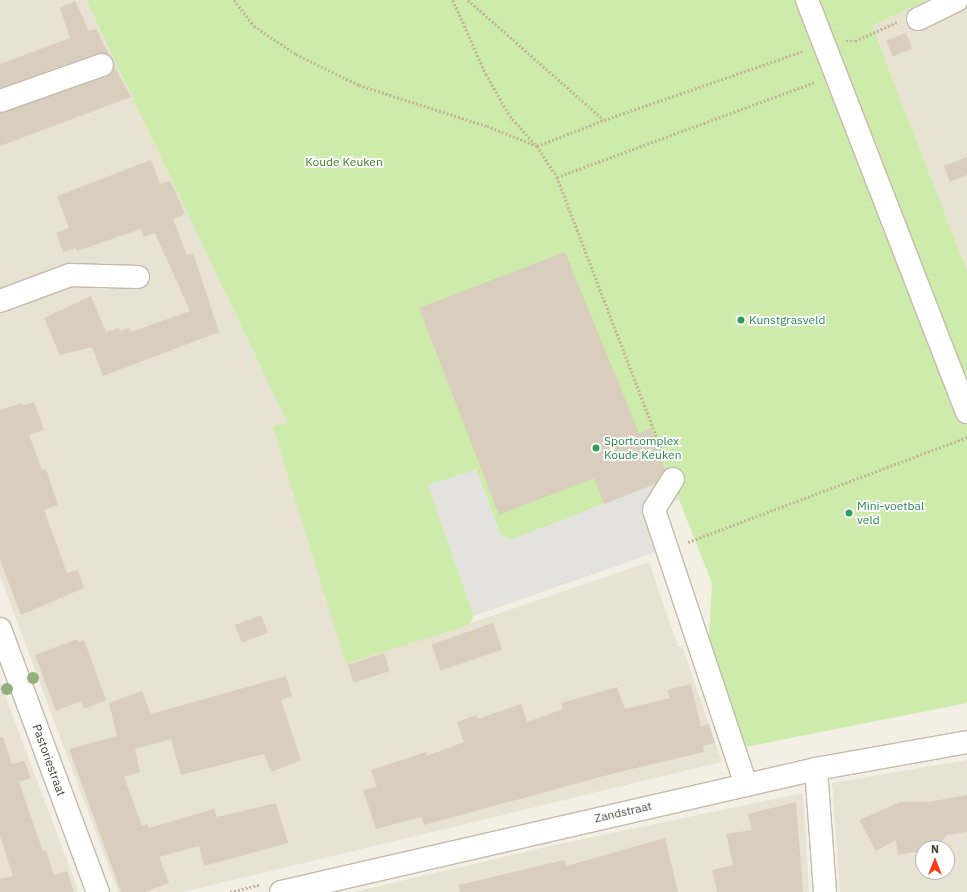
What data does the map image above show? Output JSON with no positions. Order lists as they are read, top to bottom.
{
  "streets": {
    "street": ["Pastoriestraat", "Zandstraat"]
  },
  "parks": ["Koude Keuken"],
  "places": ["Kunstgrasveld", "Sportcomplex Koude Keuken", "Mini-voetbal veld"],
  "north": "top"
}
